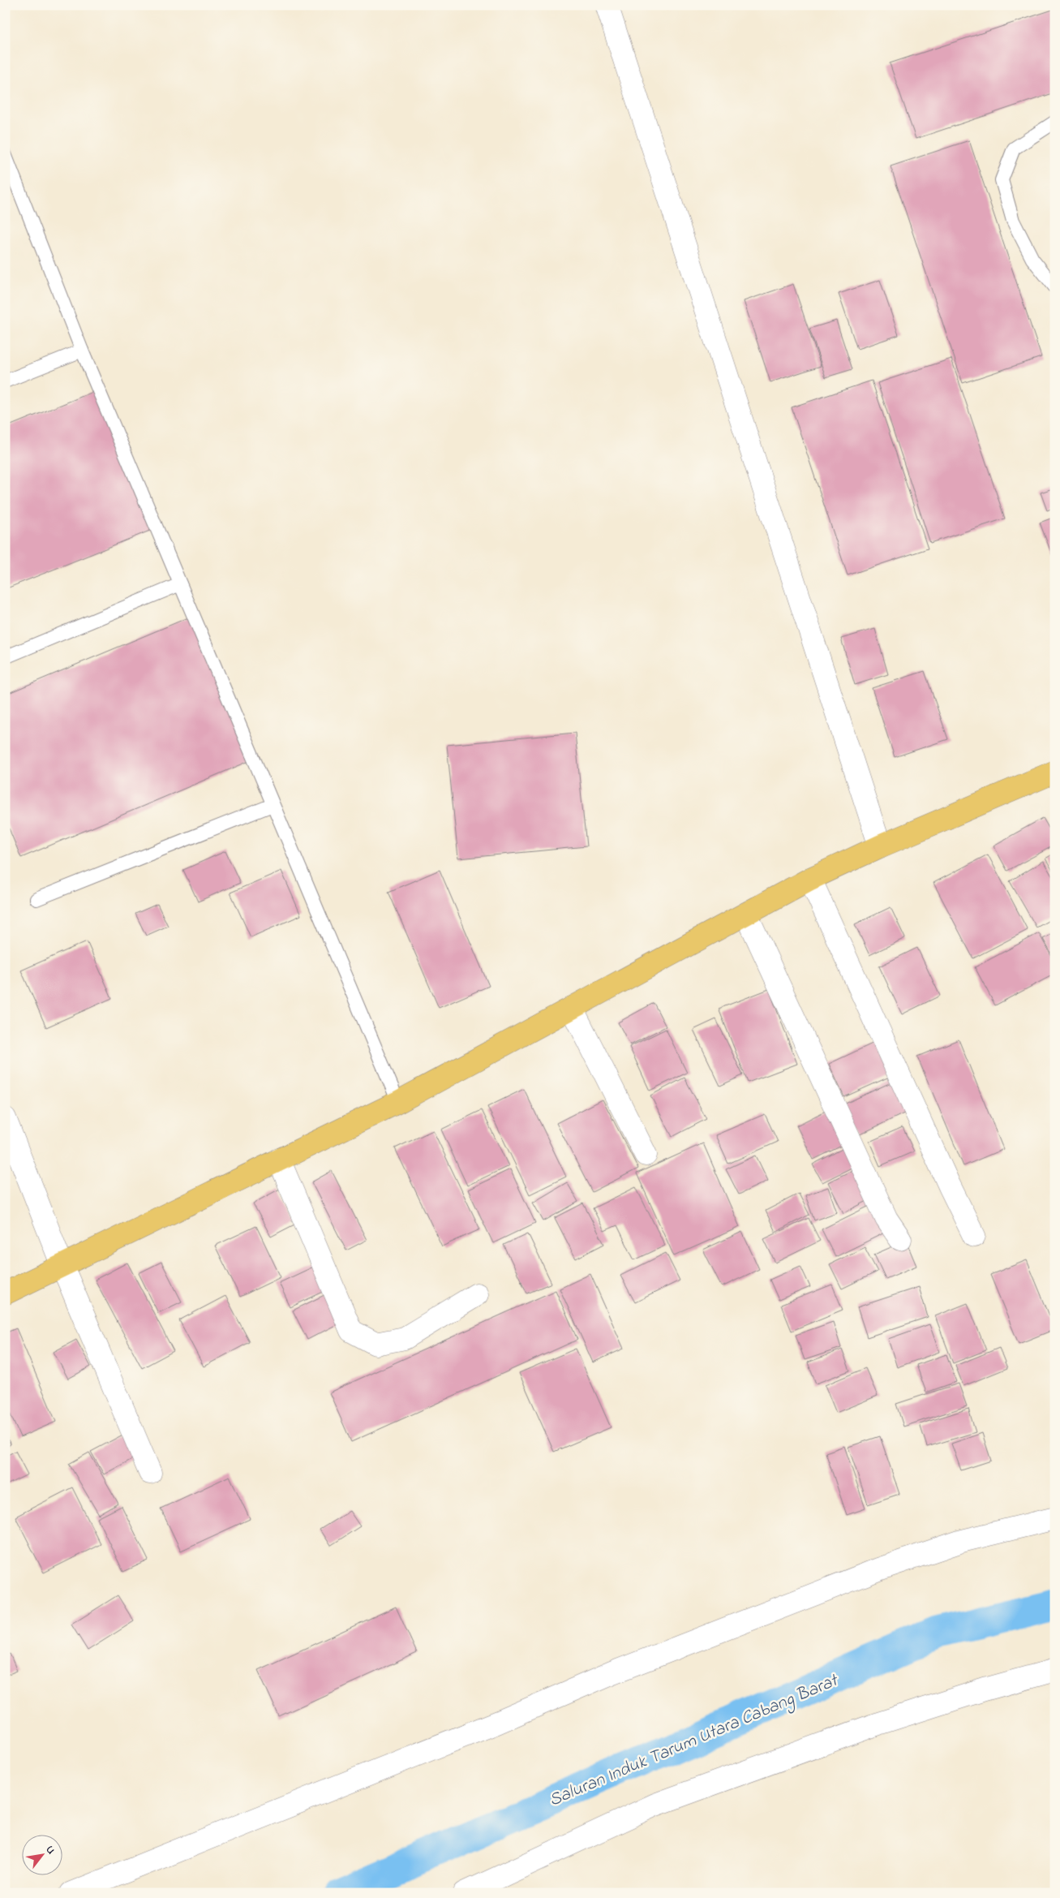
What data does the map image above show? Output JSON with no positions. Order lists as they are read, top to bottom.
{
  "water": ["Saluran Induk Tarum Utara Cabang Barat"],
  "north": "top right"
}
